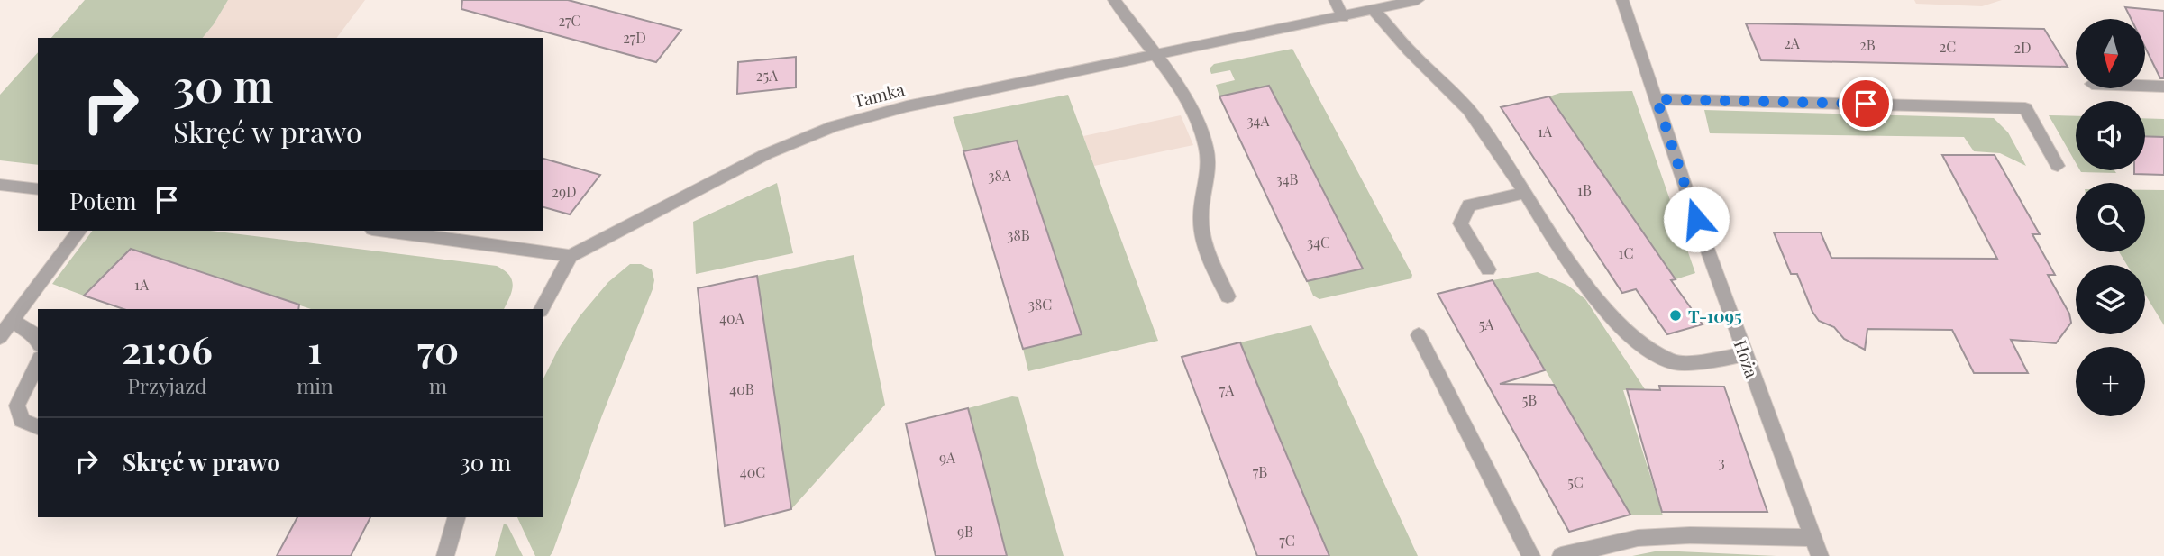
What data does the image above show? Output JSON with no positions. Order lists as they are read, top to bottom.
{
  "streets": {
    "street": ["Tamka", "Hoża"]
  },
  "places": ["T-1095"],
  "house_numbers": [
    "27C",
    "27D",
    "2A",
    "2B",
    "2C",
    "2D",
    "25A",
    "34A",
    "1A",
    "38A",
    "34B",
    "1B",
    "29D",
    "38B",
    "34C",
    "1C",
    "1A",
    "38C",
    "40A",
    "5A",
    "40B",
    "7A",
    "5B",
    "9A",
    "3",
    "40C",
    "7B",
    "5C",
    "9B",
    "7C"
  ],
  "north": "bottom",
  "page": {
    "map_buttons": "+",
    "turn": ["30 m", "Skręć w prawo"],
    "then": "Potem",
    "eta": [
      "21:06",
      "Przyjazd",
      "1",
      "min",
      "70",
      "m"
    ],
    "list": [
      {
        "name": "Skręć w prawo",
        "value": "30 m"
      }
    ]
  }
}
